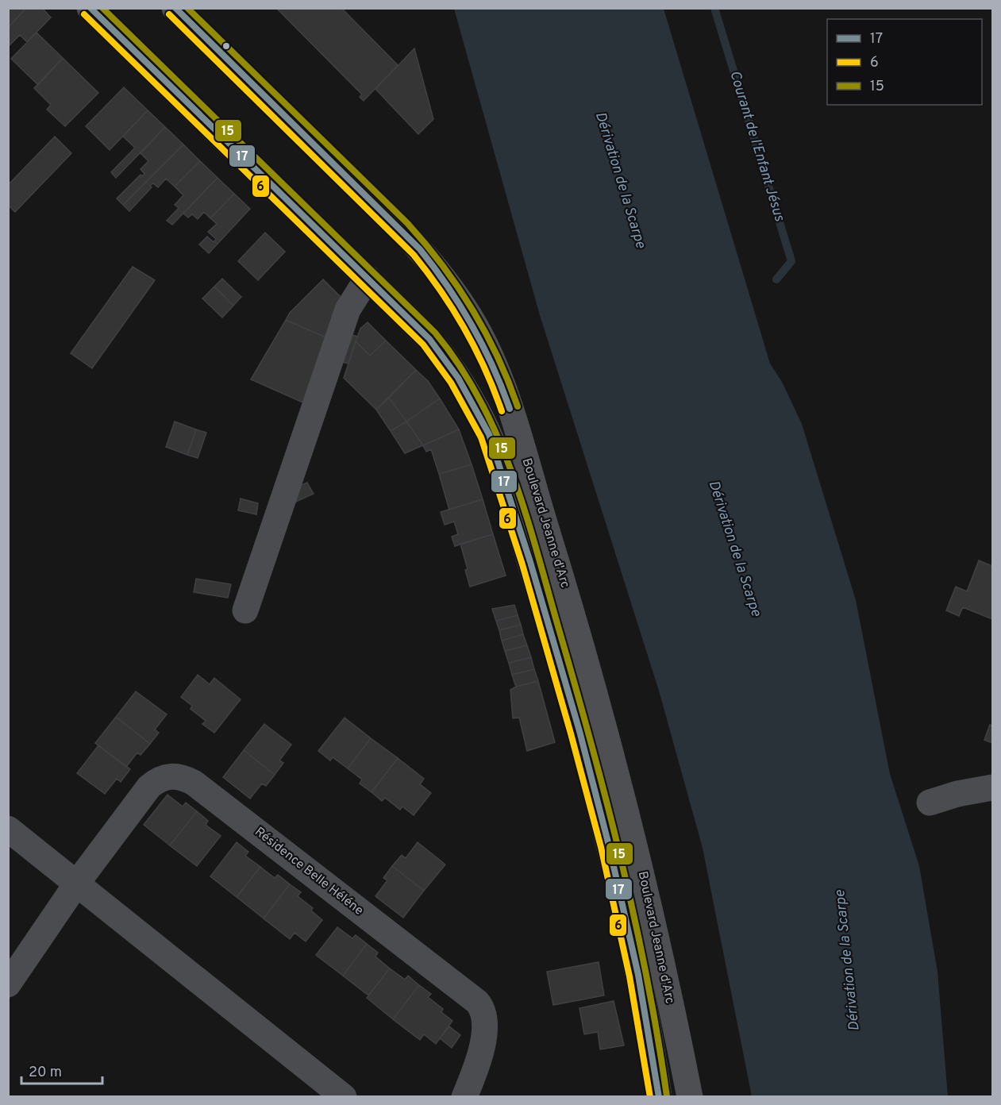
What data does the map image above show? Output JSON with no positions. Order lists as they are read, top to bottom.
{
  "streets": {
    "main road": ["Boulevard Jeanne d'Arc"],
    "street": ["Résidence Belle Héléne"]
  },
  "water": ["Courant de l'Enfant Jésus", "Dérivation de la Scarpe"],
  "lines": ["transit line 17", "transit line 15", "transit line 6"],
  "legend": ["17", "6", "15"],
  "scale_bar": "20 m"
}
